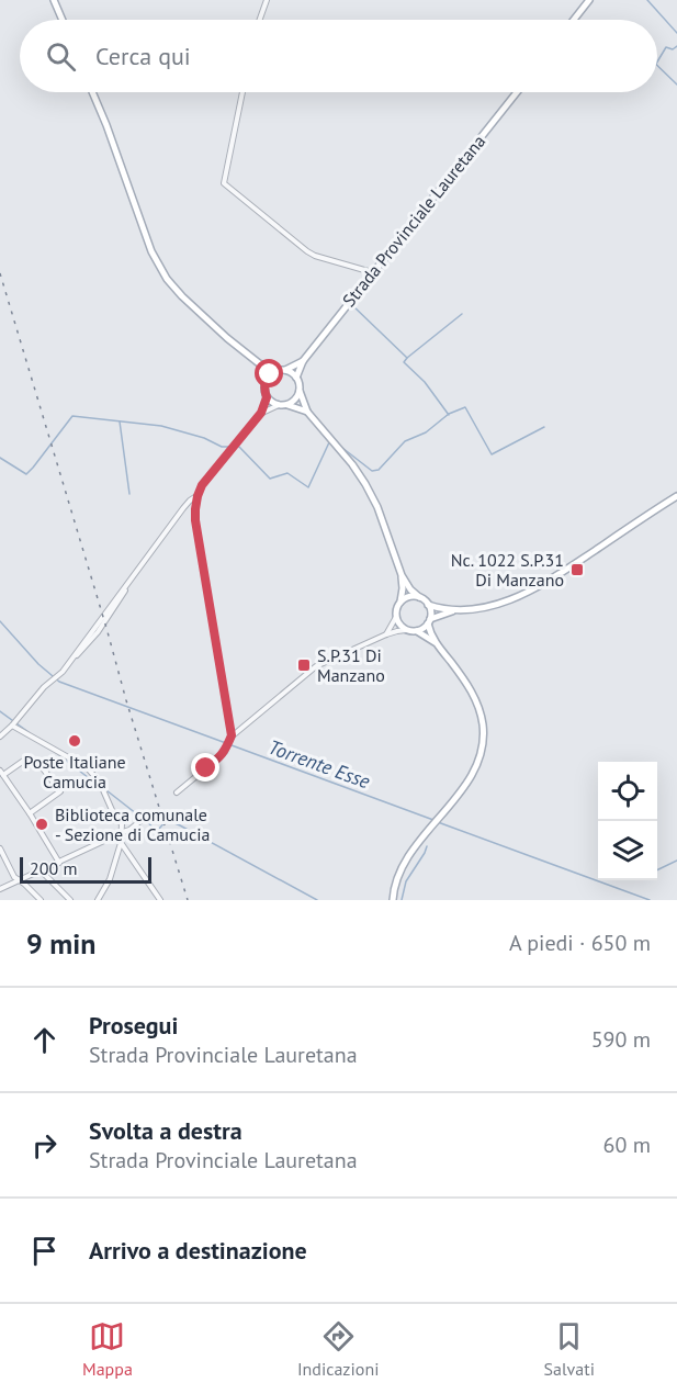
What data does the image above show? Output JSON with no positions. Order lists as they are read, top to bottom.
{
  "streets": {
    "main road": ["Strada Provinciale Lauretana"]
  },
  "water": ["Torrente Esse"],
  "places": {
    "transit": ["Nc. 1022 S.P.31 Di Manzano", "S.P.31 Di Manzano"],
    "other": ["Poste Italiane Camucia", "Biblioteca comunale - Sezione di Camucia"]
  },
  "scale_bar": "200 m",
  "page": {
    "search": "Cerca qui",
    "scale": "200 m",
    "heading": ["9 min", "A piedi · 650 m"],
    "list": [
      ["Prosegui", "Strada Provinciale Lauretana", "590 m"],
      ["Svolta a destra", "Strada Provinciale Lauretana", "60 m"],
      "Arrivo a destinazione"
    ],
    "nav": ["Mappa", "Indicazioni", "Salvati"]
  }
}
